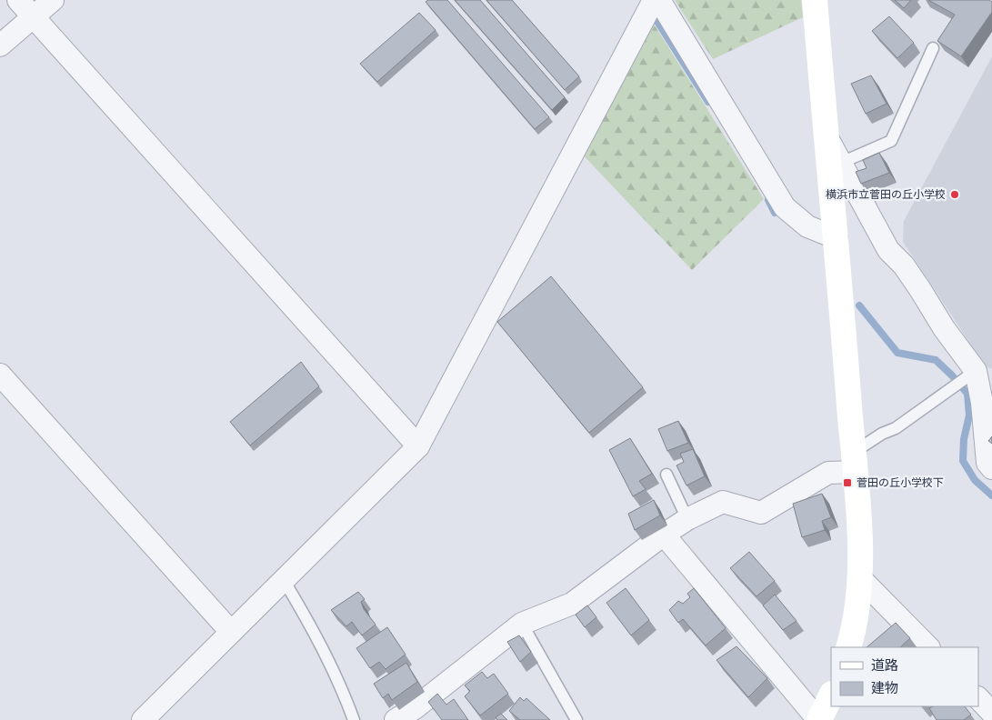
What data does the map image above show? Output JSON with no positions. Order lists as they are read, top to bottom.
{
  "places": {
    "other": ["横浜市立菅田の丘小学校"],
    "transit": ["菅田の丘小学校下"]
  },
  "legend": ["道路", "建物"]
}
